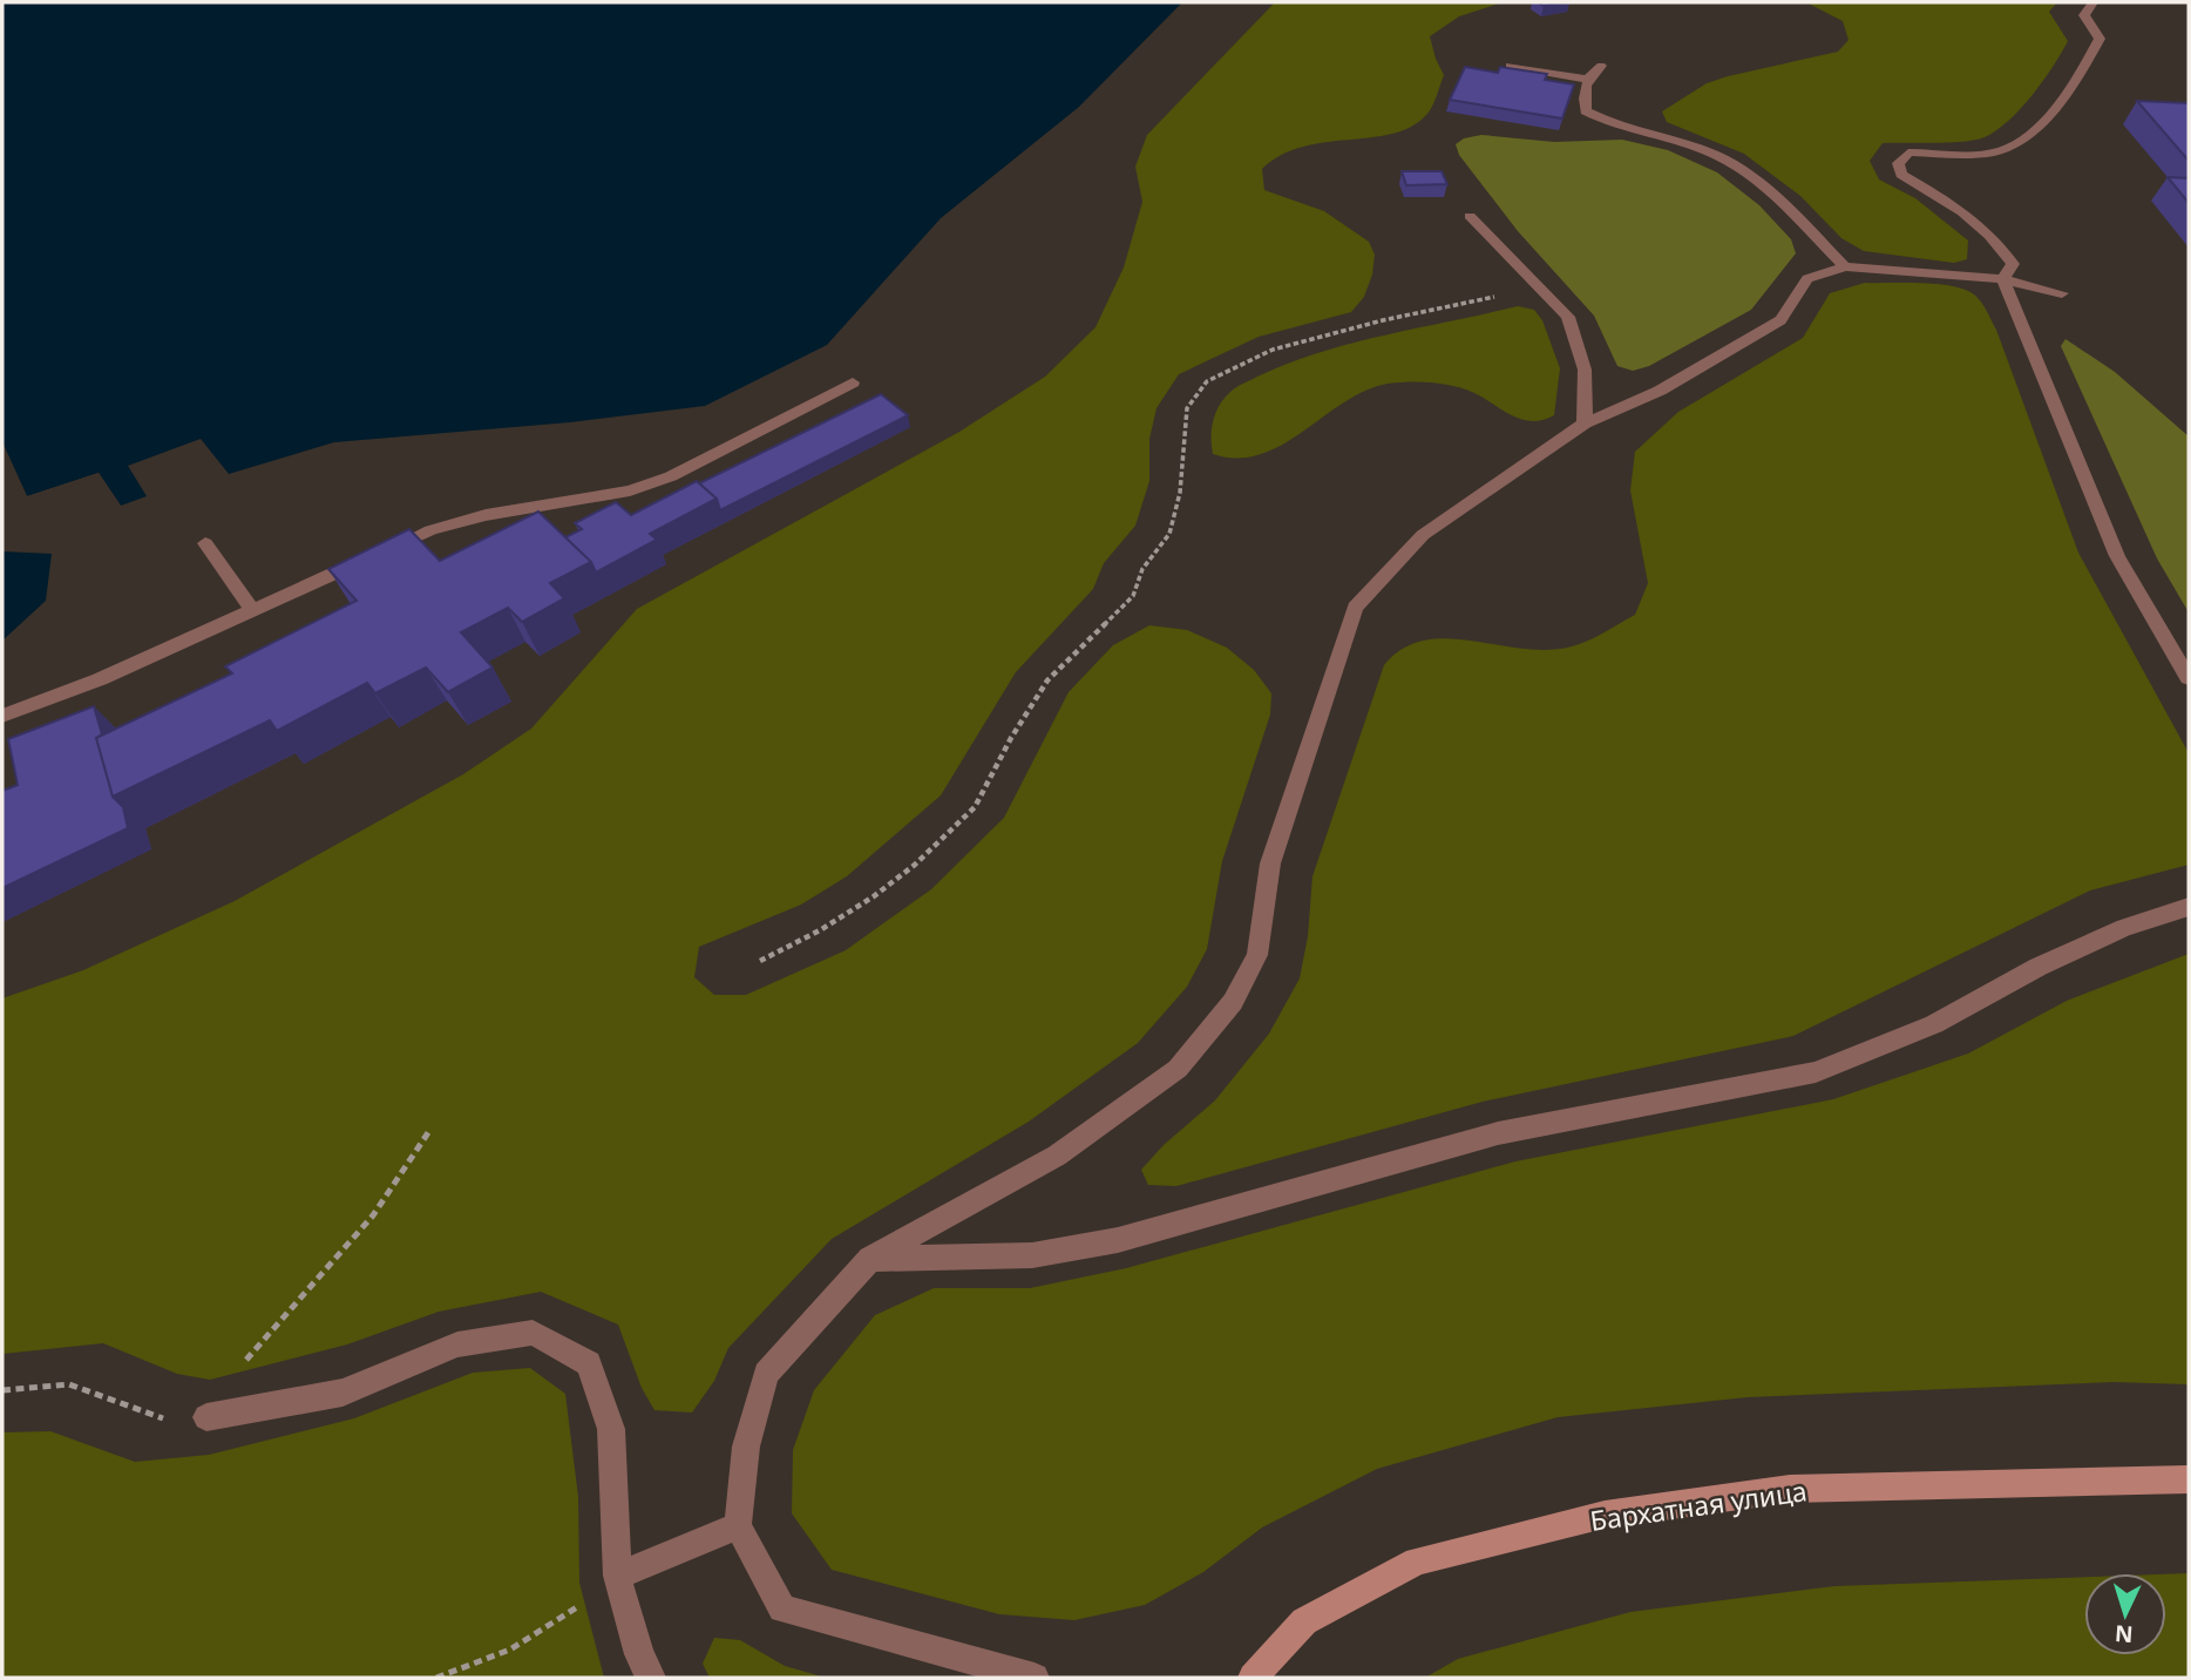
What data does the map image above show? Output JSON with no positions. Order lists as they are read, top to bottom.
{
  "streets": {
    "main road": ["Бархатная улица"]
  },
  "north": "bottom"
}
